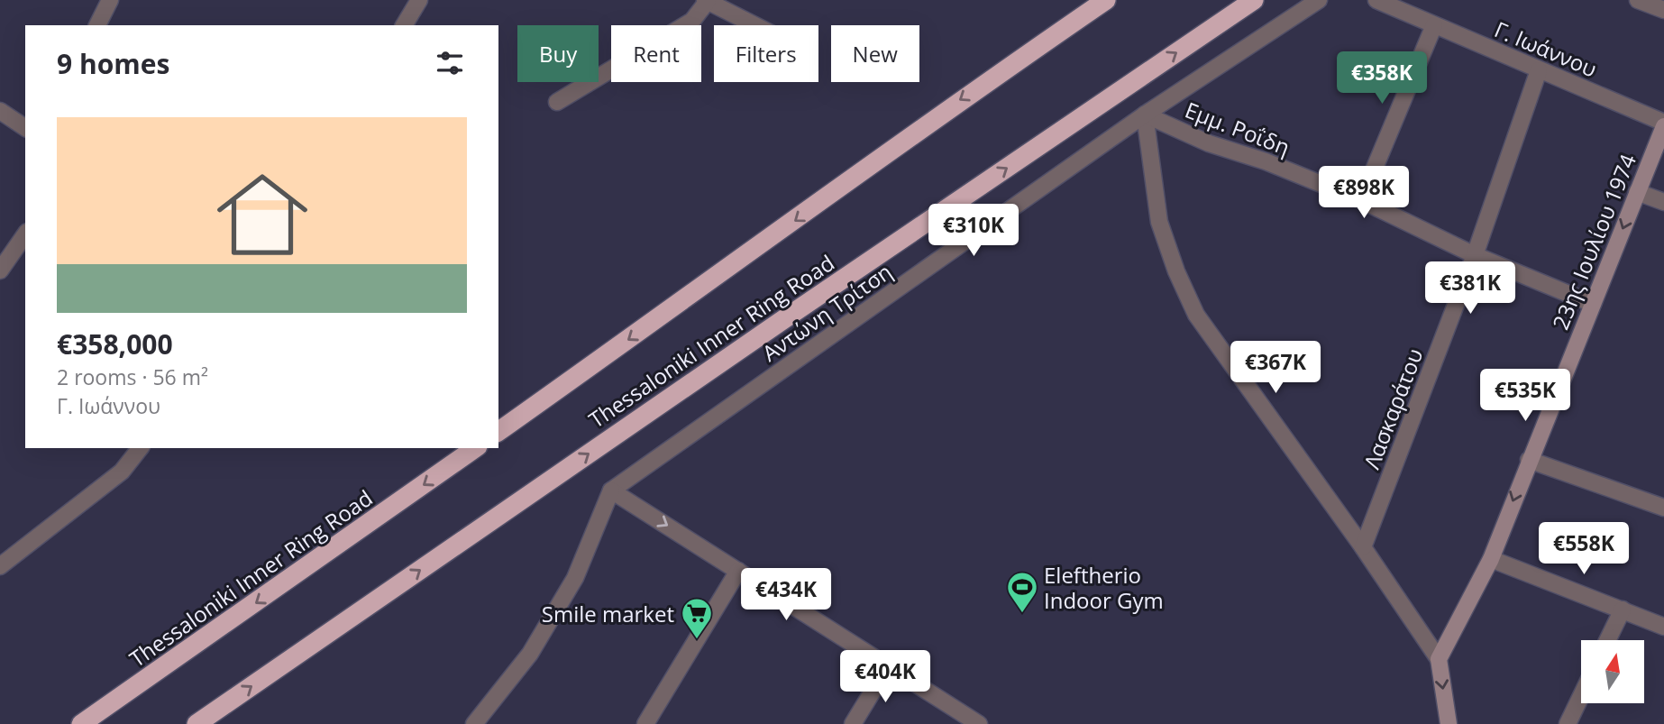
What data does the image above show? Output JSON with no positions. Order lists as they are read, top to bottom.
{
  "streets": {
    "highway": ["Thessaloniki Inner Ring Road"],
    "street": [
      "Γ. Ιωάννου",
      "Εμμ. Ροΐδη",
      "23ης Ιουλίου 1974",
      "Αντώνη Τρίτση",
      "Λασκαράτου"
    ]
  },
  "crossings": [
    ["Γ. Ιωάννου", "23ης Ιουλίου 1974"],
    ["Γ. Ιωάννου", "Λασκαράτου"],
    ["Εμμ. Ροΐδη", "23ης Ιουλίου 1974"],
    ["Εμμ. Ροΐδη", "Αντώνη Τρίτση"],
    ["Εμμ. Ροΐδη", "Λασκαράτου"]
  ],
  "one_way": ["23ης Ιουλίου 1974"],
  "places": {
    "sports": ["Eleftherio Indoor Gym"],
    "supermarket": ["Smile market"]
  },
  "north": "top",
  "page": {
    "chip": [
      "Buy",
      "Rent",
      "Filters",
      "New"
    ],
    "heading": "9 homes",
    "price": [
      "€358K",
      "€898K",
      "€310K",
      "€381K",
      "€367K",
      "€535K",
      "€558K",
      "€434K",
      "€404K"
    ],
    "list": [
      {
        "name": "€358,000",
        "note": "2 rooms · 56 m² · Γ. Ιωάννου"
      }
    ]
  }
}
